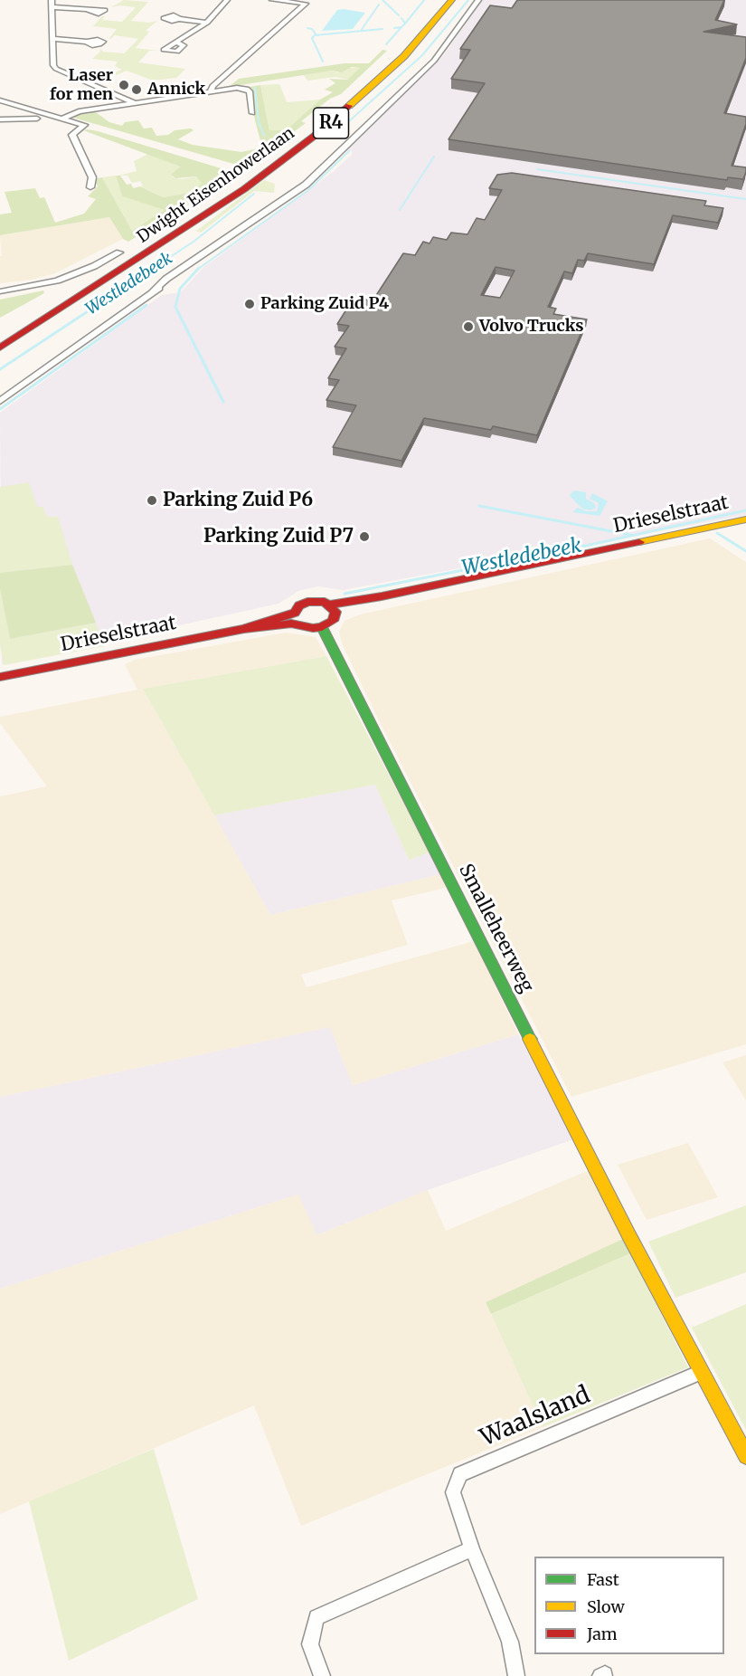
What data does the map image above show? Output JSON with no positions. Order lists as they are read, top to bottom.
{
  "streets": {
    "main road": [
      "R4",
      "Dwight Eisenhowerlaan",
      "Drieselstraat",
      "Smalleheerweg"
    ],
    "street": ["Waalsland"]
  },
  "crossings": [
    ["Drieselstraat", "Smalleheerweg"],
    ["Smalleheerweg", "Waalsland"]
  ],
  "water": ["Westledebeek"],
  "places": [
    "Laser for men",
    "Annick",
    "Parking Zuid P4",
    "Volvo Trucks",
    "Parking Zuid P6",
    "Parking Zuid P7"
  ],
  "legend": ["Fast", "Slow", "Jam"]
}
